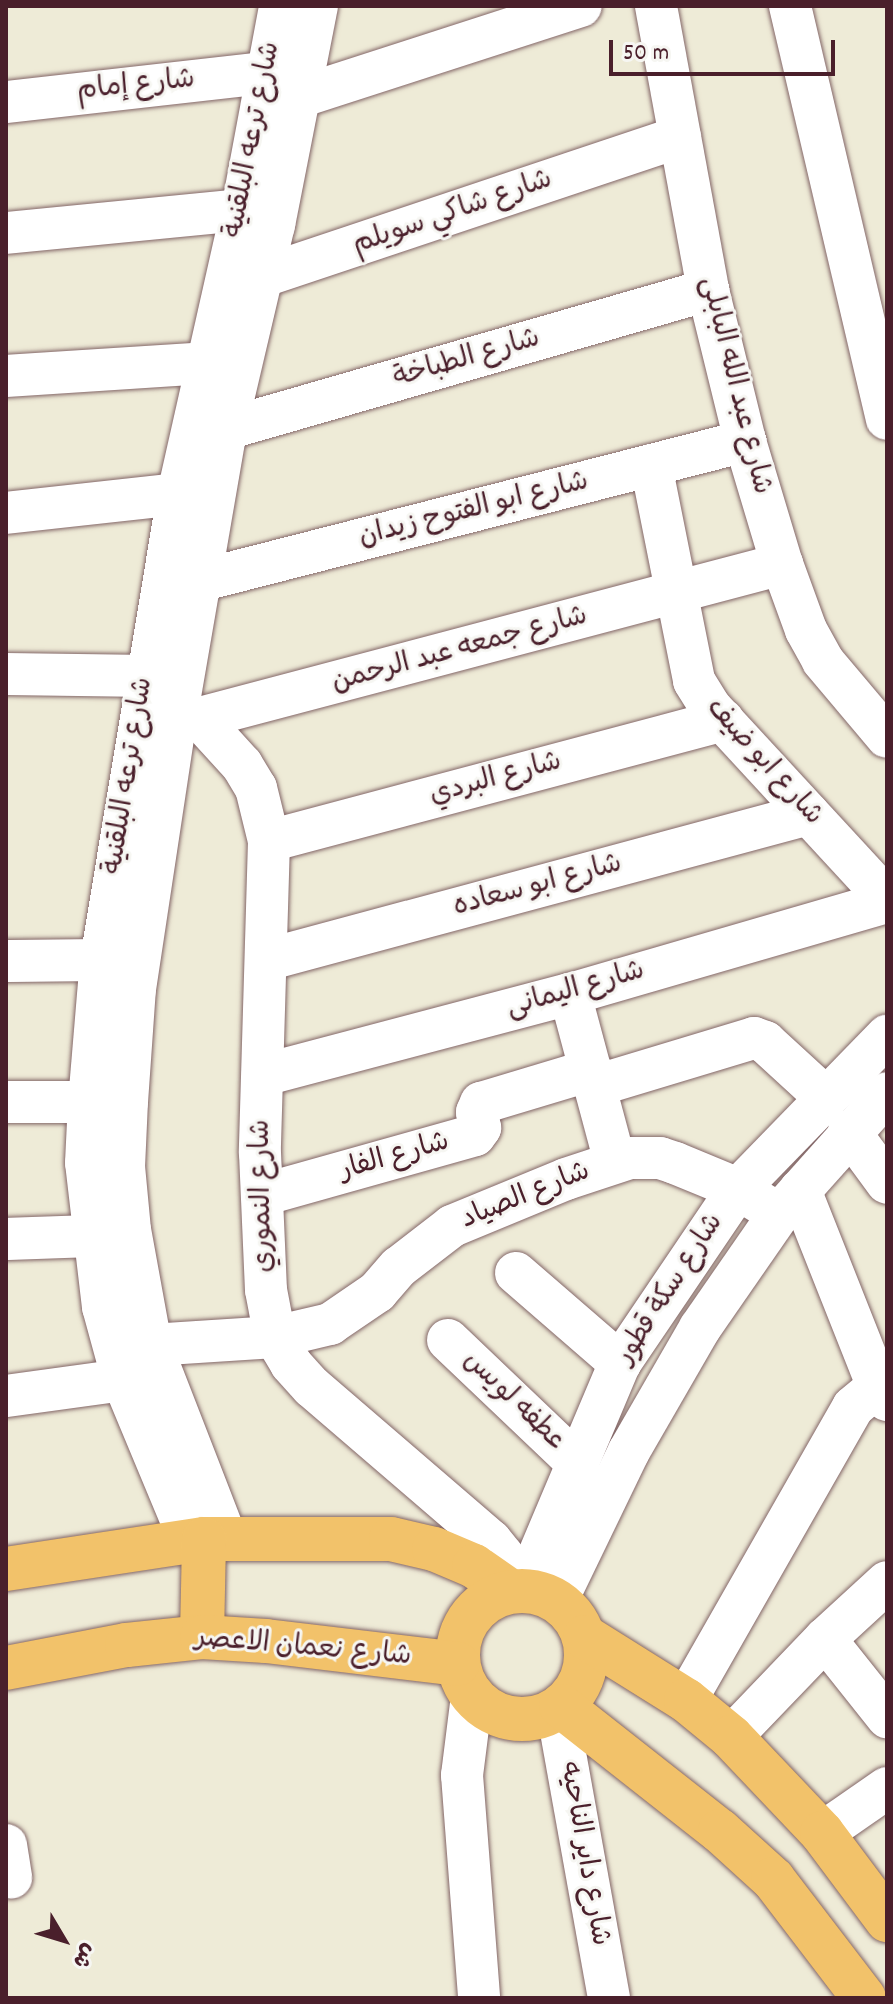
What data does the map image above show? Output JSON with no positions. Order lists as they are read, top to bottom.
{
  "streets": {
    "main road": ["شارع نعمان الاعصر"],
    "street": [
      "شارع إمام",
      "شارع ترعه البلقنية",
      "شارع شاكي سويلم",
      "شارع الطباخة",
      "شارع عبد الله البابلى",
      "شارع ابو الفتوح زيدان",
      "شارع جمعه عبد الرحمن",
      "شارع ابو ضيف",
      "شارع البردي",
      "شارع ابو سعاده",
      "شارع اليمانى",
      "شارع الفار",
      "شارع النموري",
      "شارع الصياد",
      "شارع سكة قطور",
      "عطفه لويس",
      "شارع داير الناحيه"
    ]
  },
  "crossings": [
    ["شارع إمام", "شارع ترعه البلقنية"],
    ["شارع ترعه البلقنية", "شارع شاكي سويلم"],
    ["شارع ترعه البلقنية", "شارع الطباخة"],
    ["شارع ترعه البلقنية", "شارع ابو الفتوح زيدان"],
    ["شارع ترعه البلقنية", "شارع جمعه عبد الرحمن"],
    ["شارع ترعه البلقنية", "شارع النموري"],
    ["شارع ترعه البلقنية", "شارع الصياد"],
    ["شارع شاكي سويلم", "شارع عبد الله البابلى"],
    ["شارع الطباخة", "شارع عبد الله البابلى"],
    ["شارع عبد الله البابلى", "شارع ابو الفتوح زيدان"],
    ["شارع عبد الله البابلى", "شارع جمعه عبد الرحمن"],
    ["شارع ابو الفتوح زيدان", "شارع ابو ضيف"],
    ["شارع جمعه عبد الرحمن", "شارع ابو ضيف"],
    ["شارع جمعه عبد الرحمن", "شارع النموري"],
    ["شارع ابو ضيف", "شارع البردي"],
    ["شارع ابو ضيف", "شارع ابو سعاده"],
    ["شارع ابو ضيف", "شارع اليمانى"],
    ["شارع البردي", "شارع النموري"],
    ["شارع ابو سعاده", "شارع النموري"],
    ["شارع اليمانى", "شارع النموري"],
    ["شارع الفار", "شارع النموري"],
    ["شارع الفار", "شارع سكة قطور"],
    ["شارع النموري", "شارع الصياد"],
    ["شارع النموري", "شارع سكة قطور"],
    ["شارع النموري", "شارع نعمان الاعصر"],
    ["شارع النموري", "شارع داير الناحيه"],
    ["شارع الصياد", "شارع سكة قطور"],
    ["شارع سكة قطور", "عطفه لويس"],
    ["شارع سكة قطور", "شارع نعمان الاعصر"],
    ["شارع سكة قطور", "شارع داير الناحيه"],
    ["شارع نعمان الاعصر", "شارع داير الناحيه"]
  ],
  "scale_bar": "50 m",
  "north": "bottom right"
}
